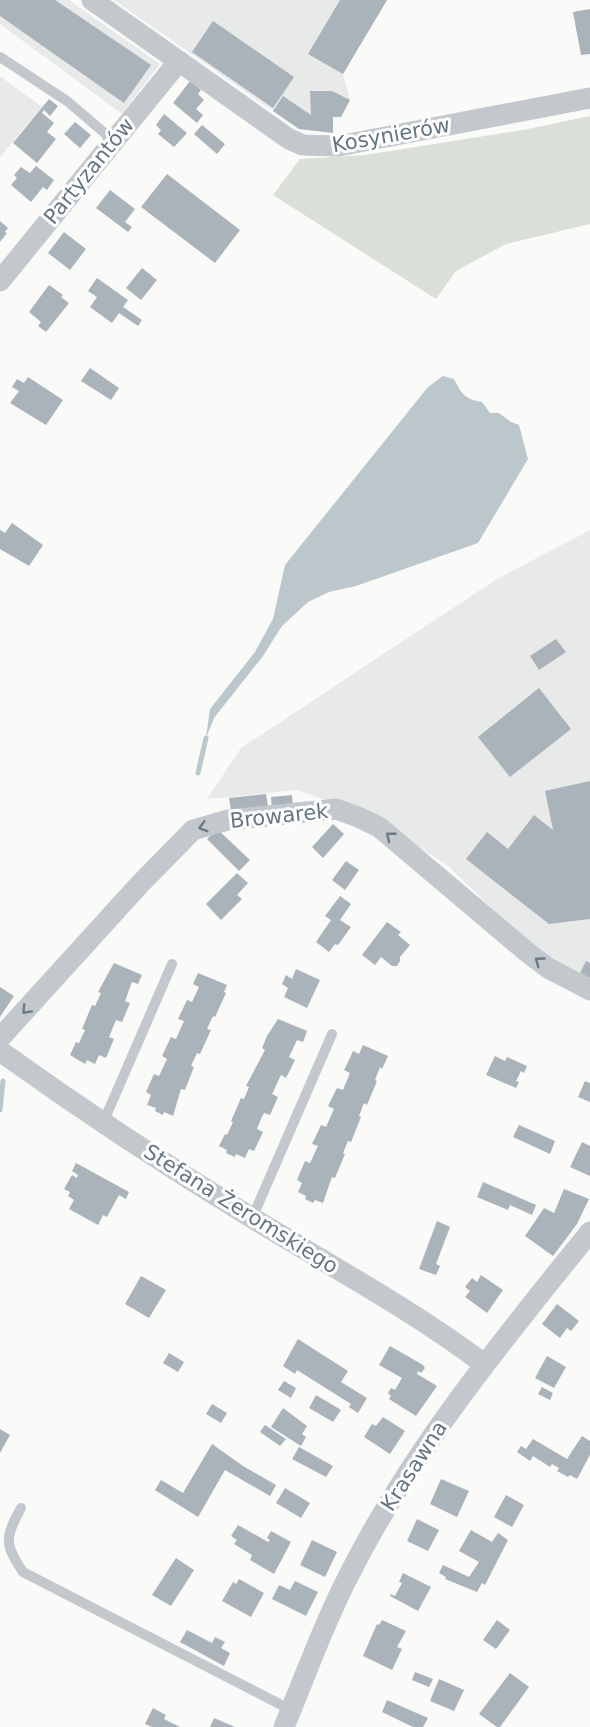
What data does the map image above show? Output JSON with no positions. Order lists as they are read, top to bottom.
{
  "streets": {
    "street": [
      "Kosynierów",
      "Partyzantów",
      "Browarek",
      "Stefana Żeromskiego",
      "Krasawna"
    ]
  },
  "crossings": [
    ["Kosynierów", "Partyzantów"],
    ["Stefana Żeromskiego", "Krasawna"]
  ]
}
